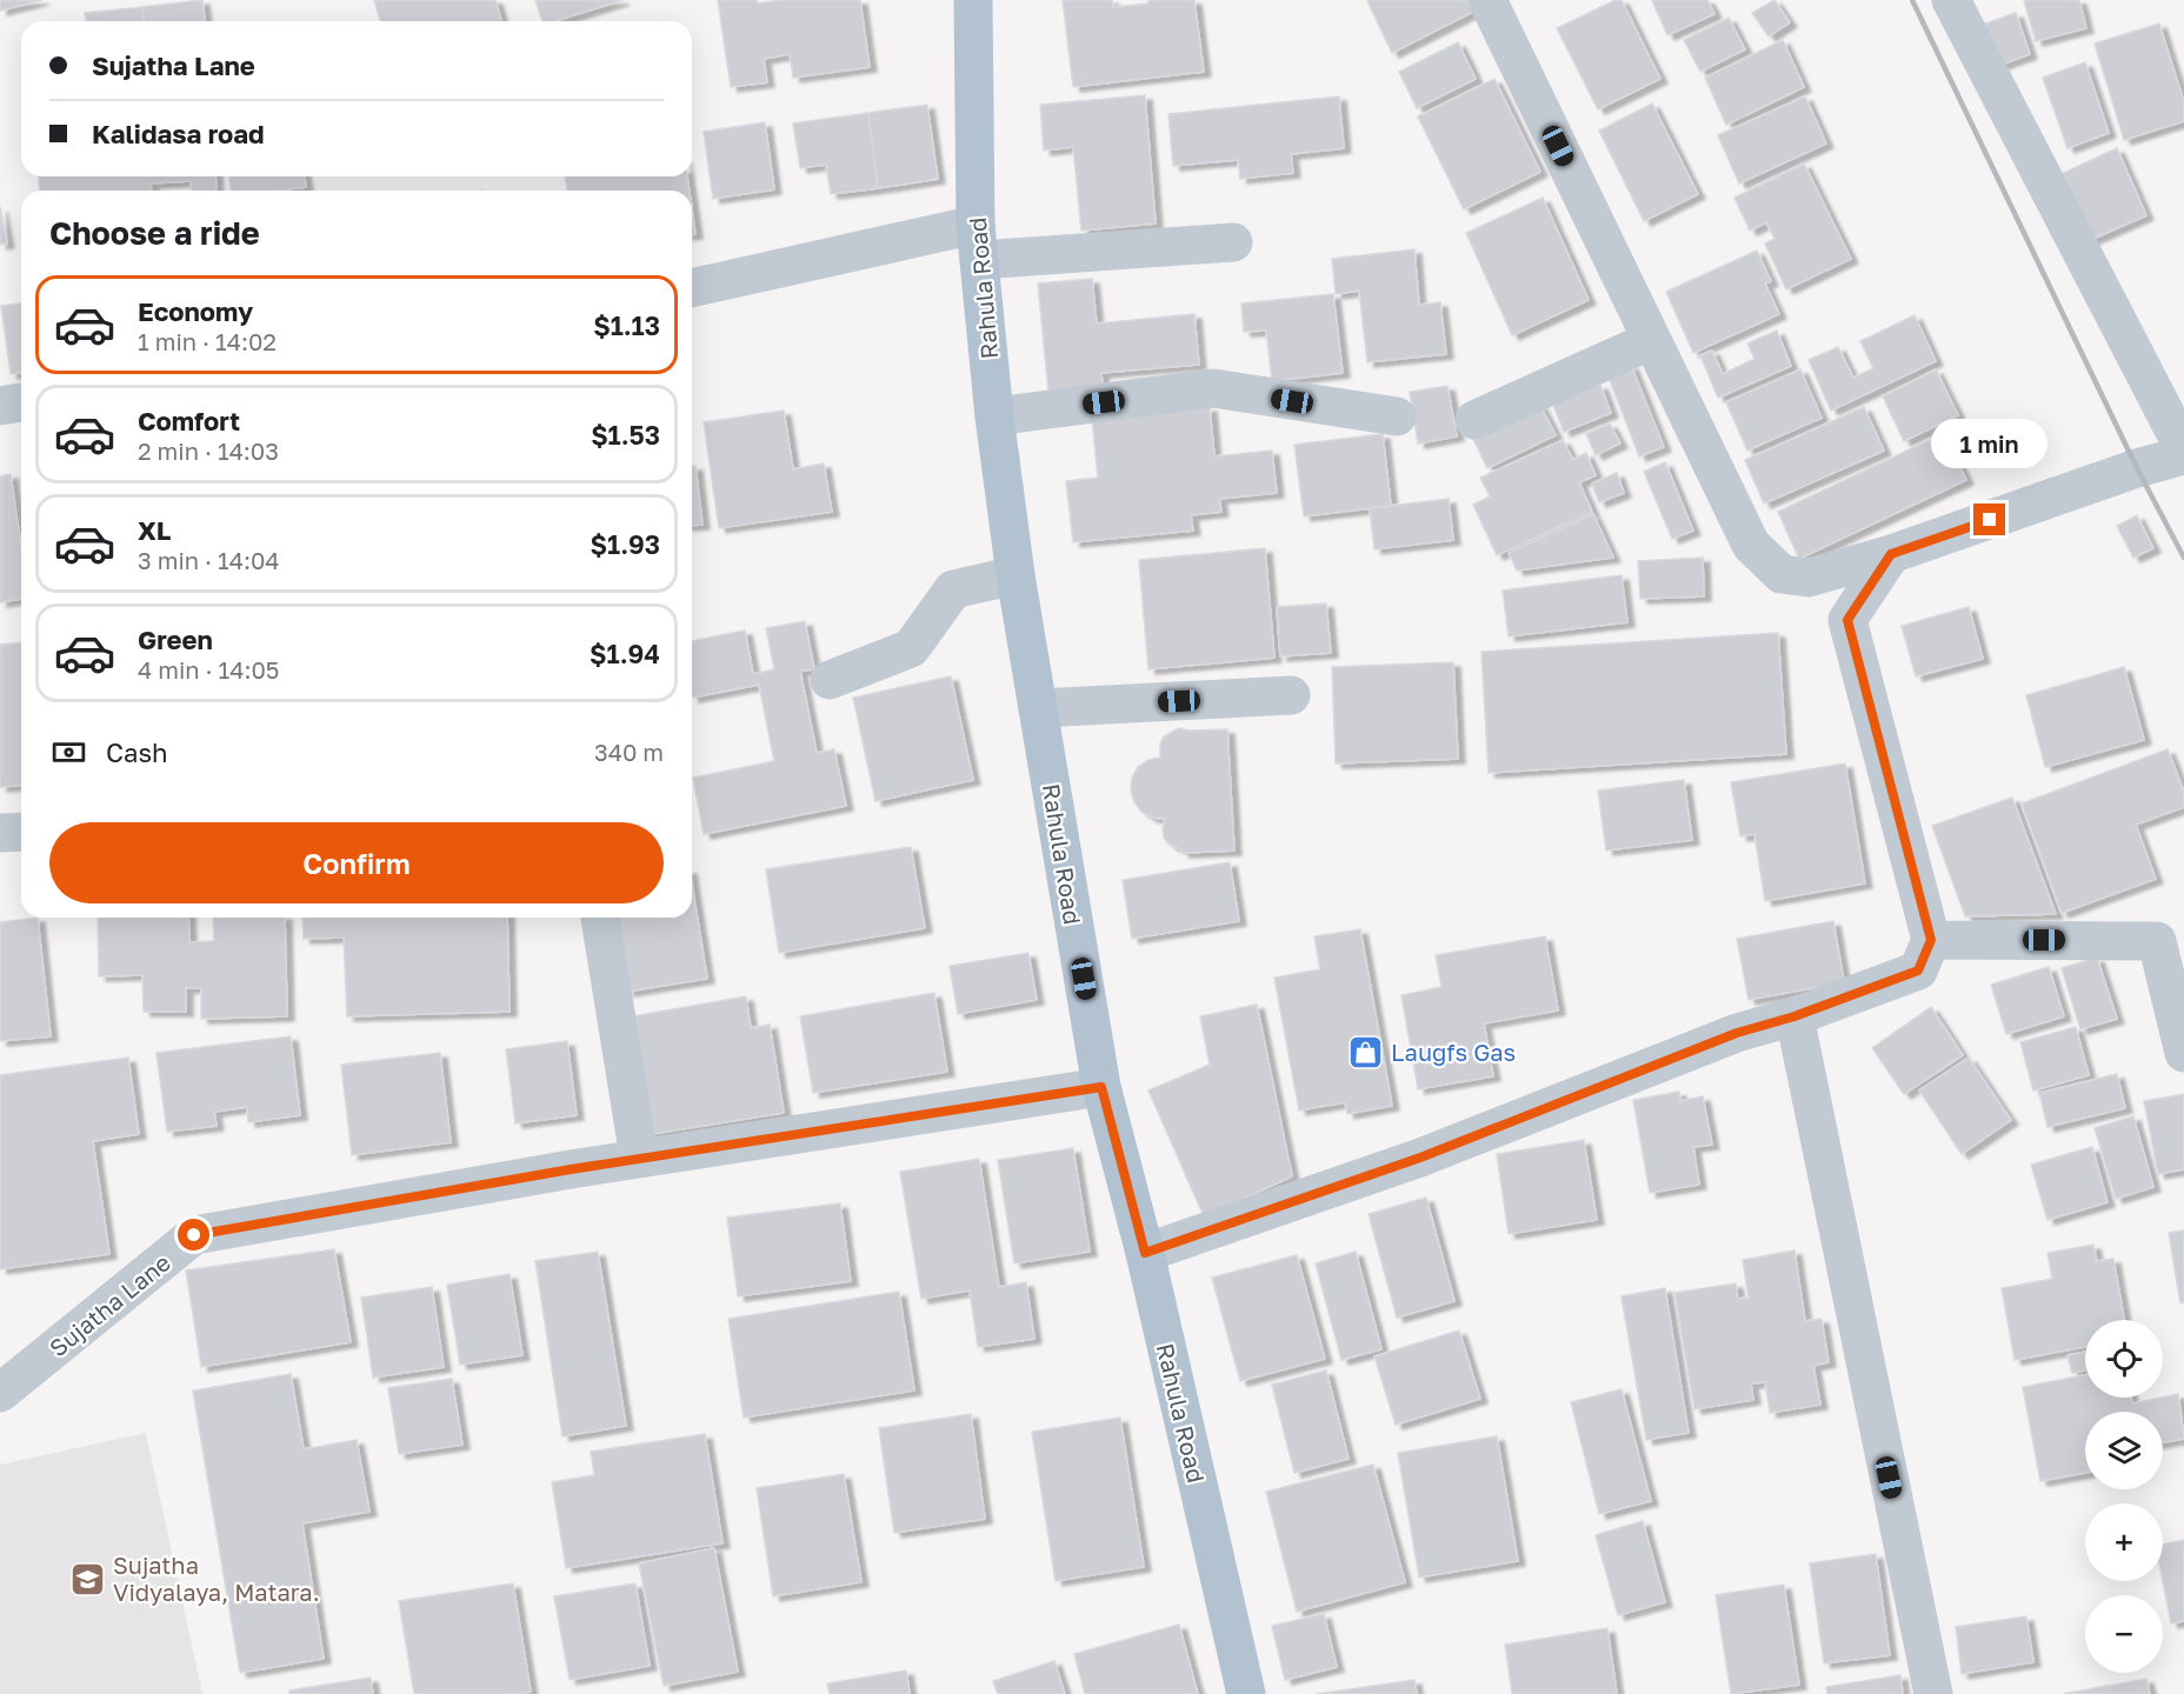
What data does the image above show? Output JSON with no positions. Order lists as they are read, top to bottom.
{
  "streets": {
    "main road": ["Rahula Road"],
    "street": ["Sujatha Lane"]
  },
  "crossings": [
    ["Rahula Road", "Sujatha Lane"]
  ],
  "places": {
    "shop": ["Laugfs Gas"],
    "school or university": ["Sujatha Vidyalaya, Matara."]
  },
  "page": {
    "banner": ["Sujatha Lane", "Kalidasa road"],
    "heading": "Choose a ride",
    "list": [
      {
        "name": "Economy",
        "note": "1 min · 14:02",
        "value": "$1.13"
      },
      {
        "name": "Comfort",
        "note": "2 min · 14:03",
        "value": "$1.53"
      },
      {
        "name": "XL",
        "note": "3 min · 14:04",
        "value": "$1.93"
      },
      {
        "name": "Green",
        "note": "4 min · 14:05",
        "value": "$1.94"
      }
    ],
    "bubble": "1 min",
    "pay": ["Cash", "340 m"],
    "buttons": "Confirm",
    "map_buttons": ["+", "−"]
  }
}
